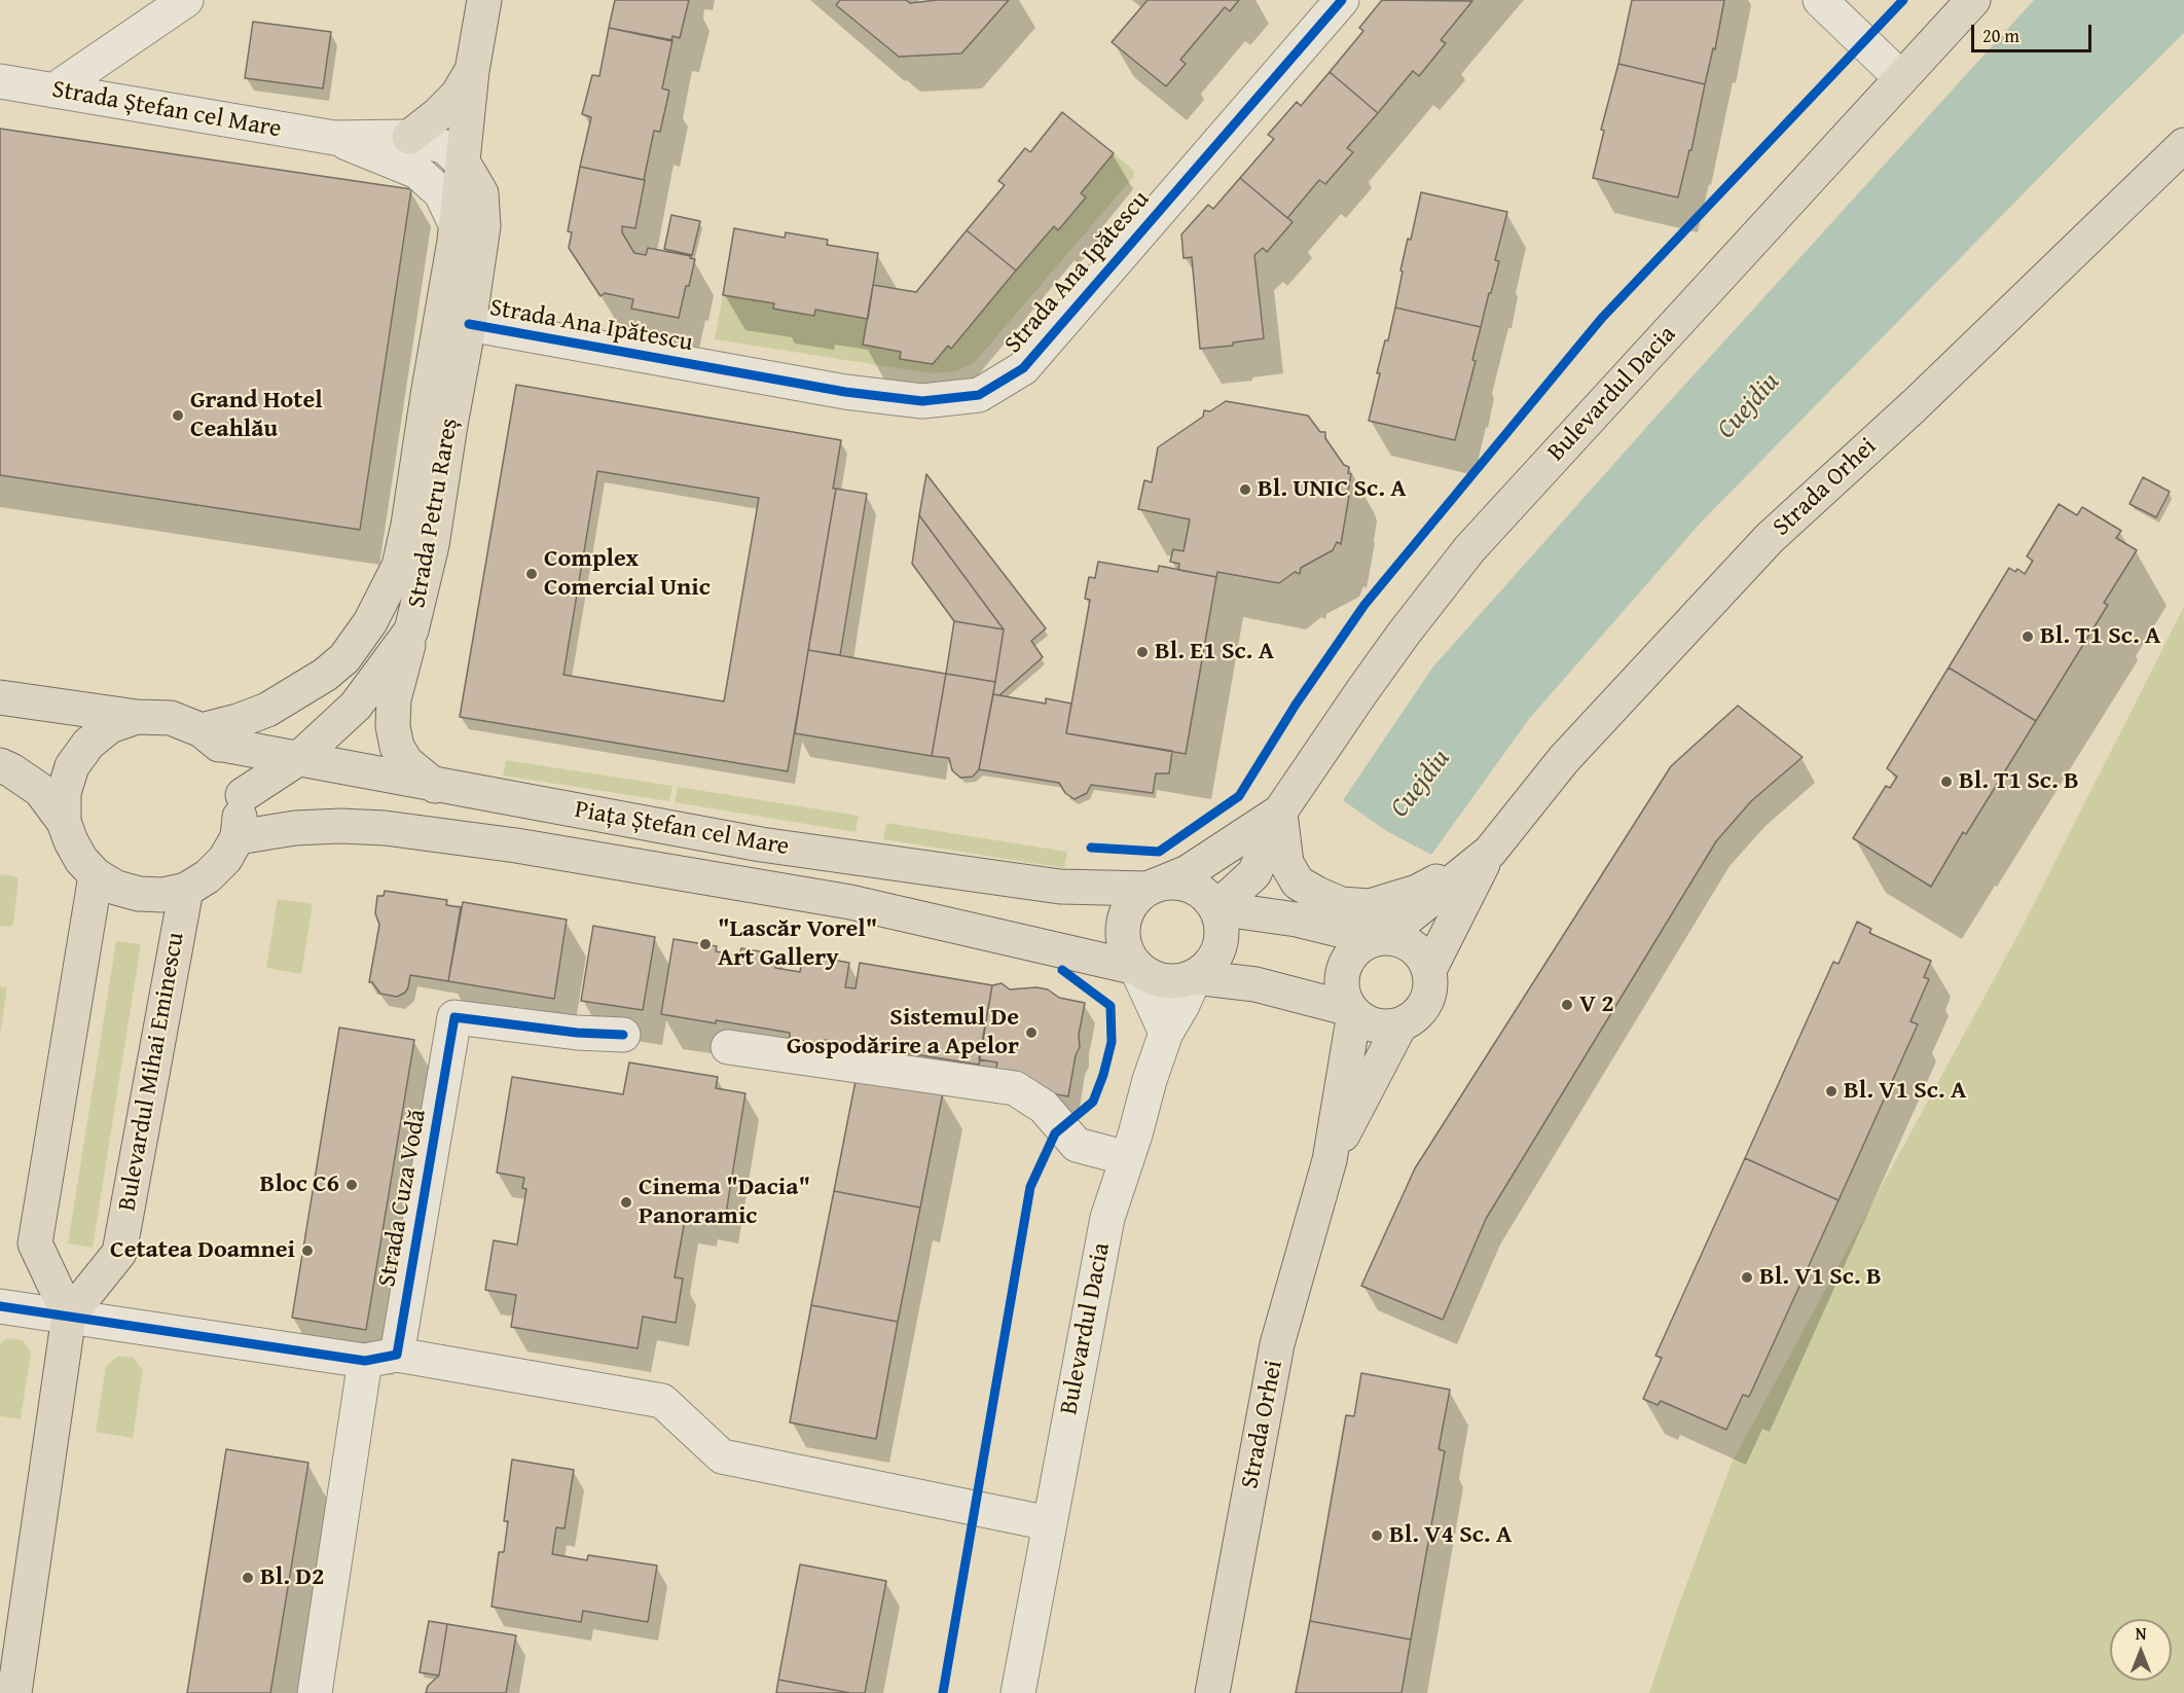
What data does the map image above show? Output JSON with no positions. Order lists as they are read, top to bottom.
{
  "streets": {
    "main road": [
      "Bulevardul Dacia",
      "Strada Orhei",
      "Strada Petru Rareș",
      "Piața Ștefan cel Mare",
      "Bulevardul Mihai Eminescu"
    ],
    "street": ["Strada Ștefan cel Mare", "Strada Ana Ipătescu", "Strada Cuza Vodă"]
  },
  "crossings": [
    ["Strada Ștefan cel Mare", "Strada Petru Rareș"],
    ["Strada Ana Ipătescu", "Strada Petru Rareș"],
    ["Bulevardul Dacia", "Piața Ștefan cel Mare"],
    ["Strada Petru Rareș", "Piața Ștefan cel Mare"],
    ["Strada Petru Rareș", "Bulevardul Mihai Eminescu"],
    ["Piața Ștefan cel Mare", "Bulevardul Mihai Eminescu"]
  ],
  "water": ["Cuejdiu"],
  "places": [
    "Grand Hotel Ceahlău",
    "Bl. UNIC Sc. A",
    "Complex Comercial Unic",
    "Bl. T1 Sc. A",
    "Bl. E1 Sc. A",
    "Bl. T1 Sc. B",
    "\"Lascăr Vorel\" Art Gallery",
    "V 2",
    "Sistemul De Gospodărire a Apelor",
    "Bl. V1 Sc. A",
    "Bloc C6",
    "Cinema \"Dacia\" Panoramic",
    "Cetatea Doamnei",
    "Bl. V1 Sc. B",
    "Bl. V4 Sc. A",
    "Bl. D2"
  ],
  "scale_bar": "20 m",
  "north": "top"
}
